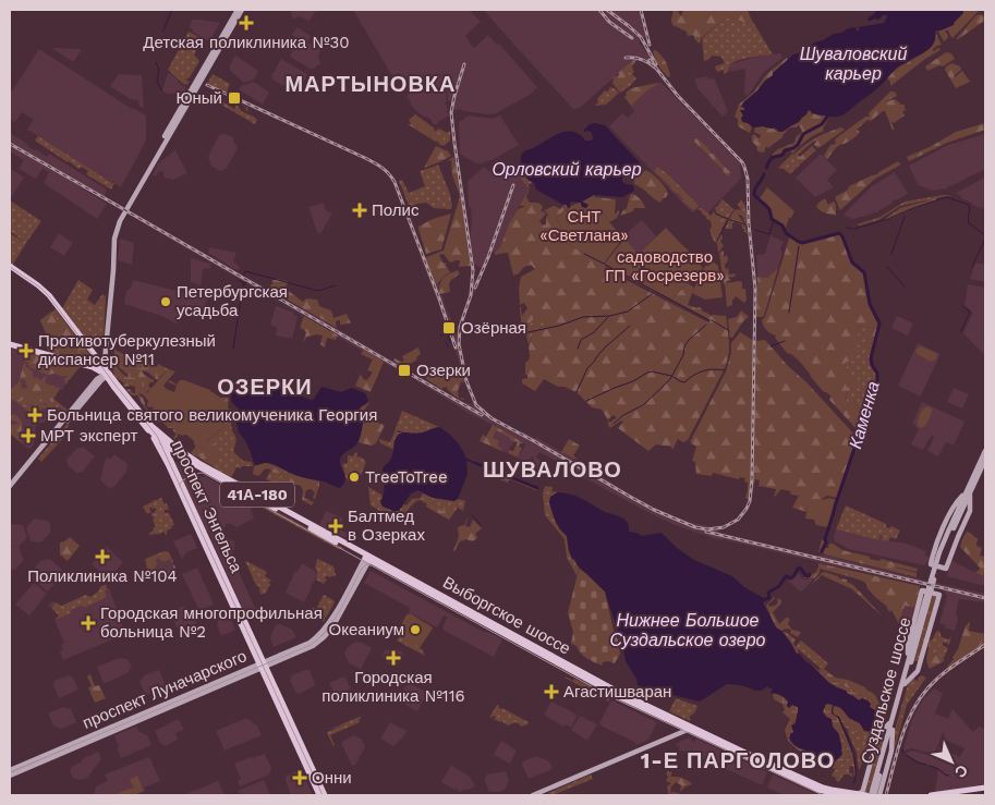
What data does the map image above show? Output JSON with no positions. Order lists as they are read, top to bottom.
{
  "streets": {
    "main road": [
      "41А-180",
      "проспект Энгельса",
      "Выборгское шоссе",
      "проспект Луначарского",
      "Суздальское шоссе"
    ]
  },
  "crossings": [
    ["проспект Энгельса", "Выборгское шоссе"],
    ["проспект Энгельса", "проспект Луначарского"],
    ["Выборгское шоссе", "проспект Луначарского"]
  ],
  "districts": [
    "МАРТЫНОВКА",
    "ОЗЕРКИ",
    "ШУВАЛОВО",
    "1-Е ПАРГОЛОВО"
  ],
  "water": [
    "Шуваловский карьер",
    "Орловский карьер",
    "Каменка",
    "Нижнее Большое Суздальское озеро"
  ],
  "parks": ["СНТ «Светлана»", "садоводство ГП «Госрезерв»"],
  "places": {
    "health": [
      "Детская поликлиника №30",
      "Полис",
      "Противотуберкулезный диспансер №11",
      "Больница святого великомученика Георгия",
      "МРТ эксперт",
      "Балтмед в Озерках",
      "Поликлиника №104",
      "Городская многопрофильная больница №2",
      "Городская поликлиника №116",
      "Агастишваран",
      "Онни"
    ],
    "transit": ["Юный", "Озёрная", "Озерки"],
    "other": ["Петербургская усадьба", "TreeToTree", "Океаниум"]
  },
  "north": "bottom right"
}
